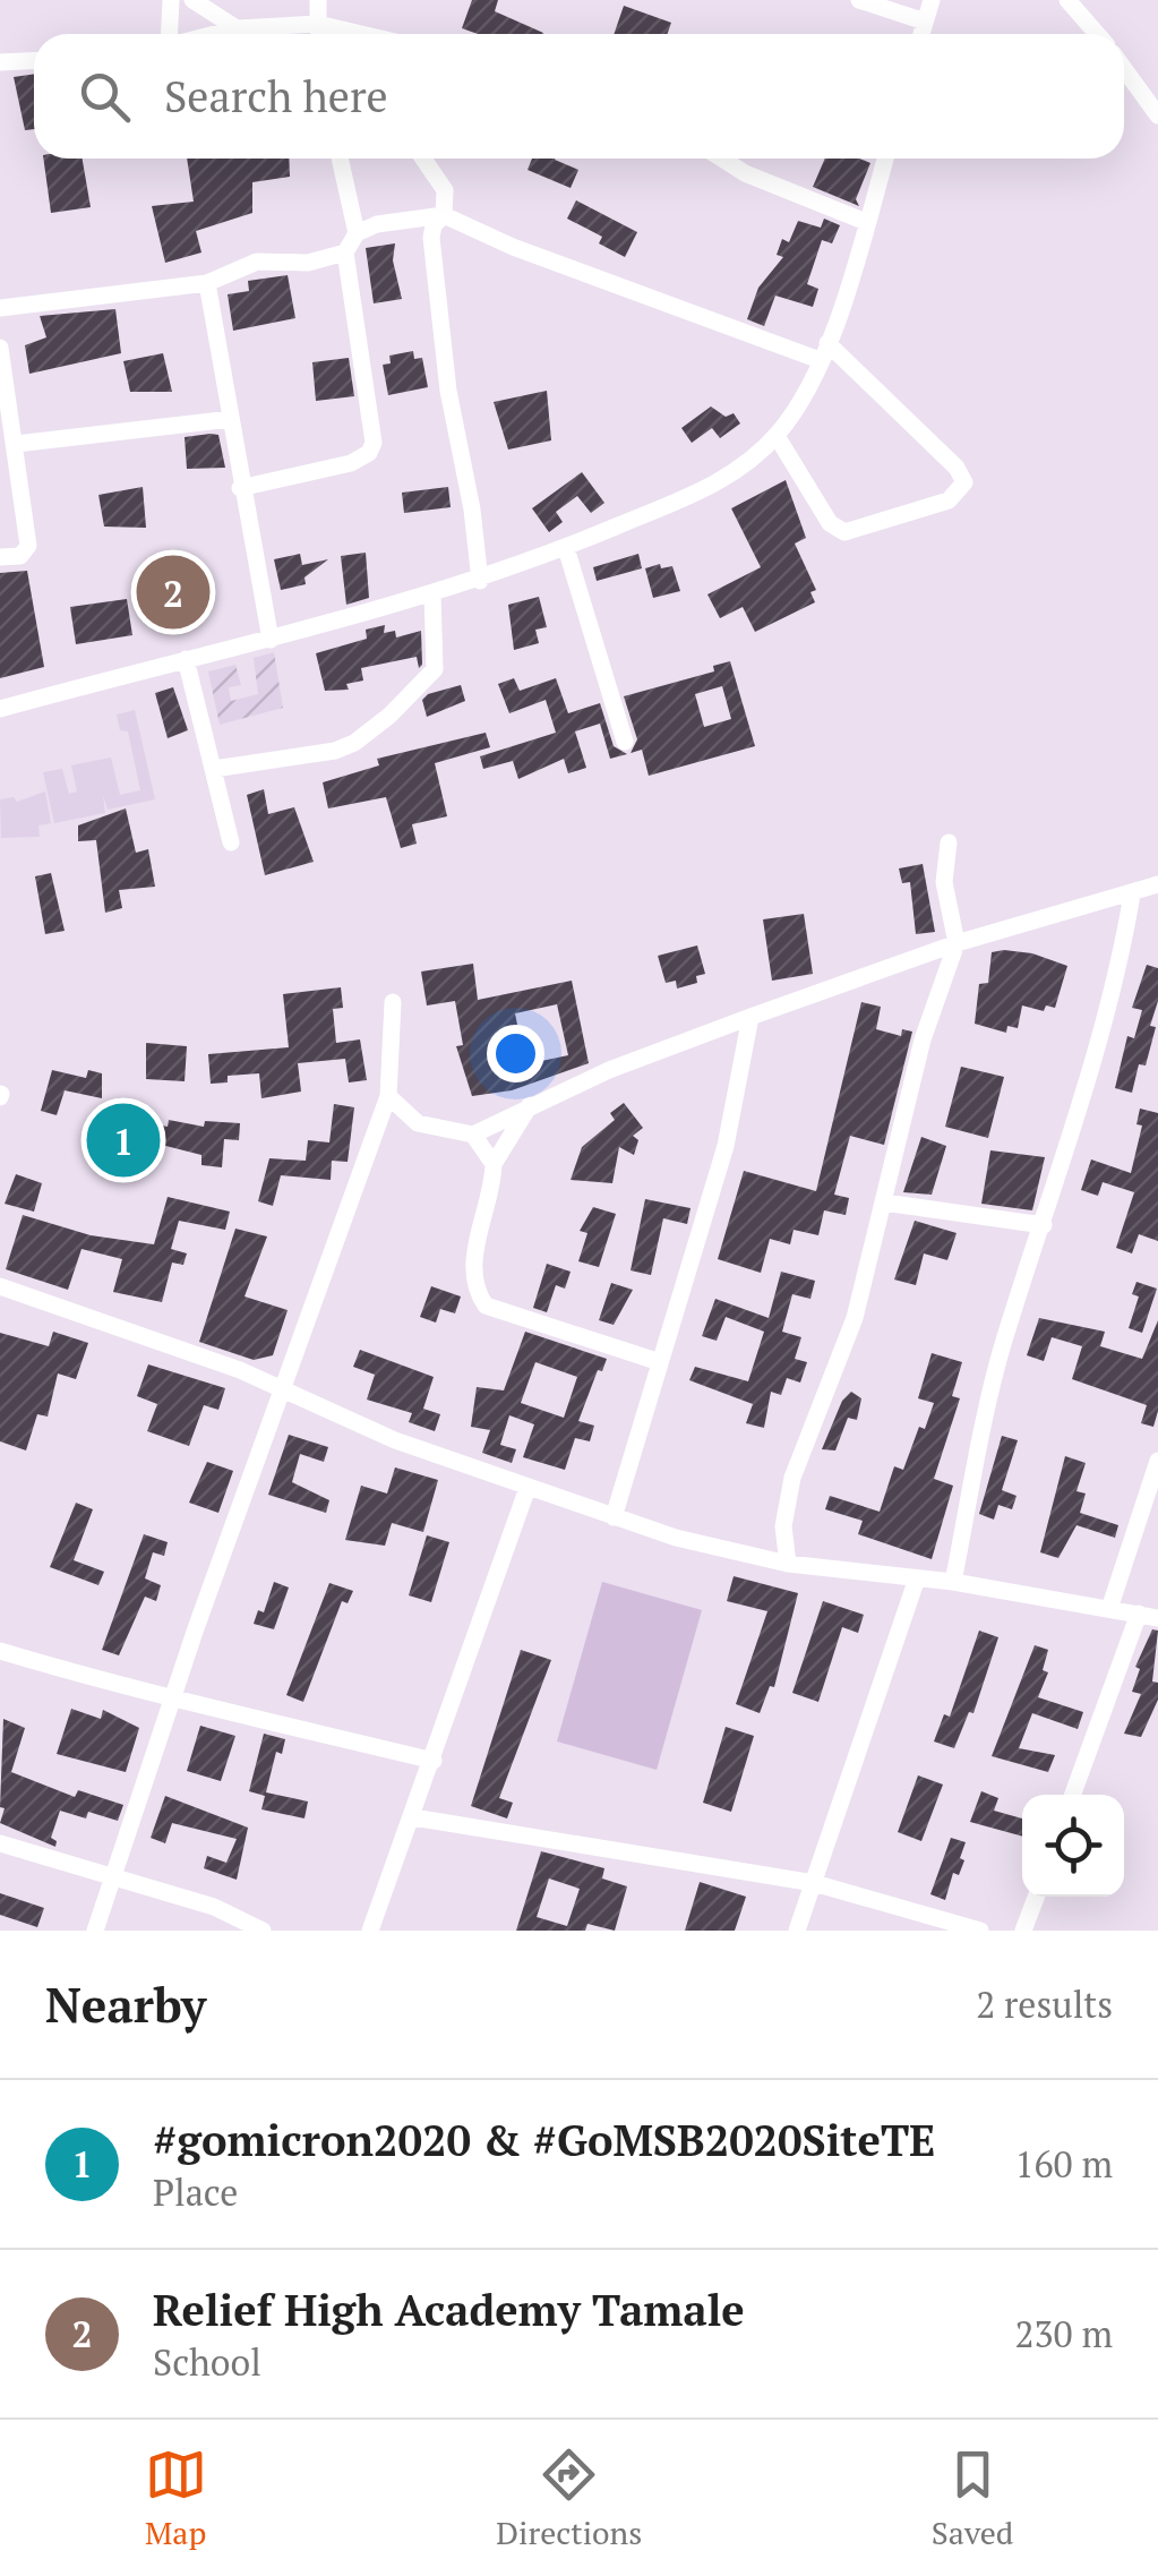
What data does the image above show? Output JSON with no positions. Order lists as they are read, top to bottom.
{
  "page": {
    "search": "Search here",
    "pins": ["2", "1"],
    "heading": ["Nearby", "2 results"],
    "list": [
      {
        "mark": "1",
        "name": "#gomicron2020 & #GoMSB2020SiteTE",
        "note": "Place",
        "value": "160 m"
      },
      {
        "mark": "2",
        "name": "Relief High Academy Tamale",
        "note": "School",
        "value": "230 m"
      }
    ],
    "nav": ["Map", "Directions", "Saved"]
  }
}
